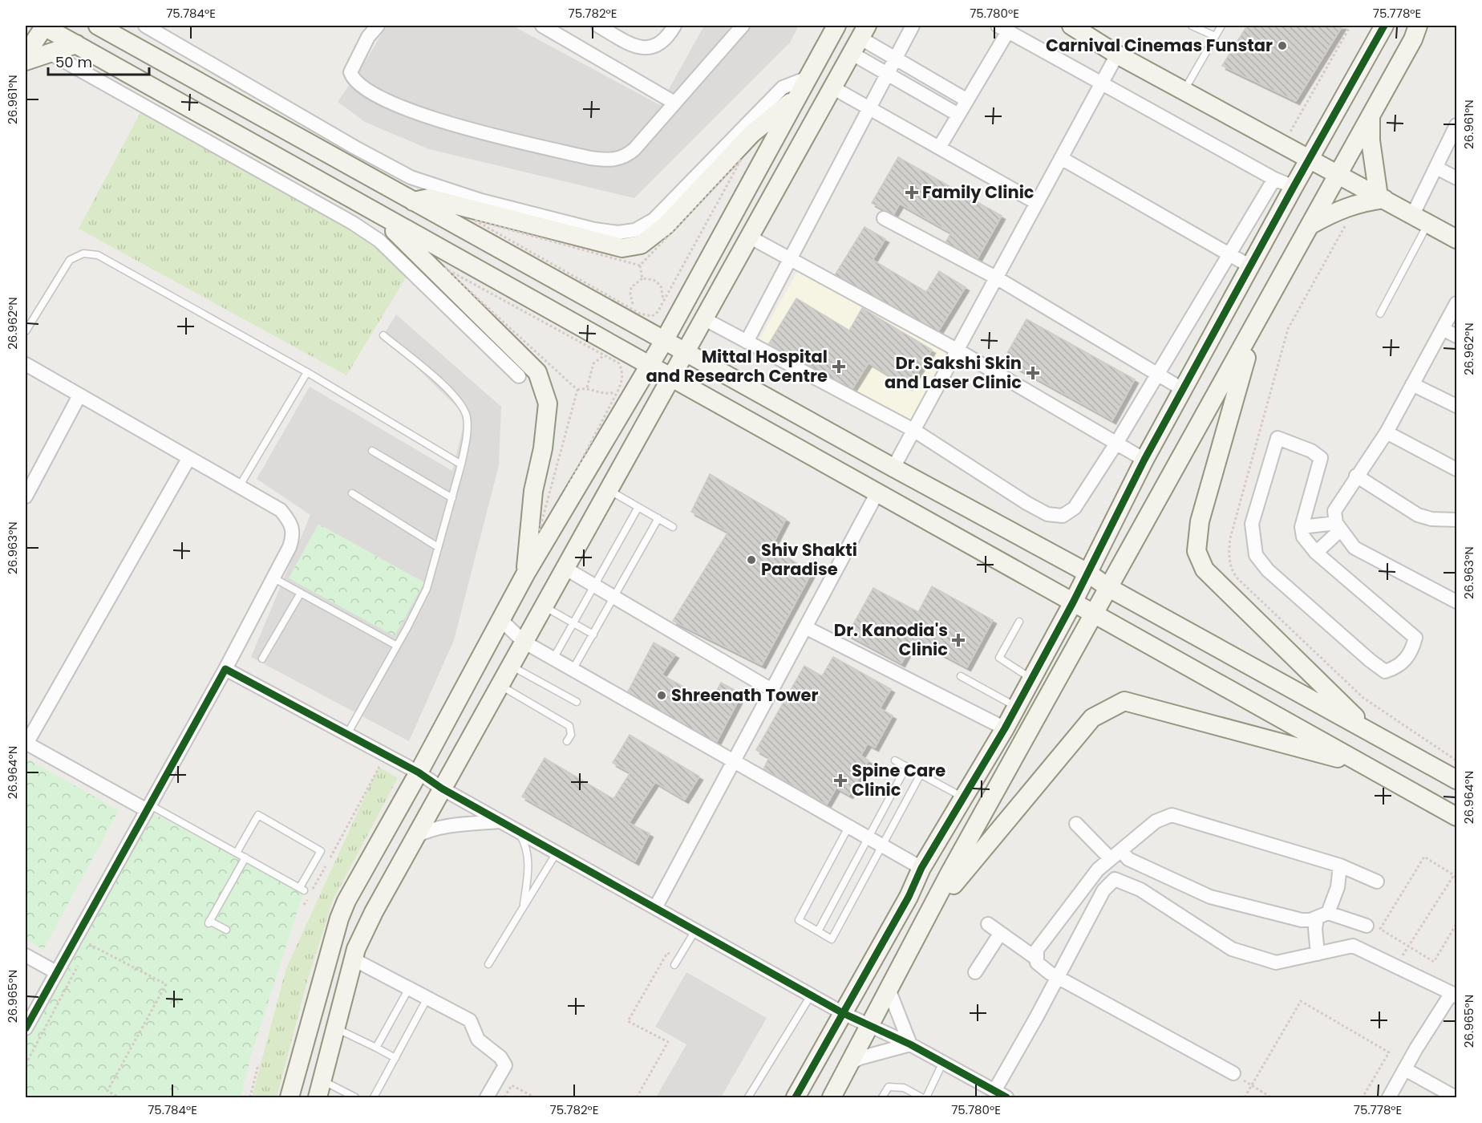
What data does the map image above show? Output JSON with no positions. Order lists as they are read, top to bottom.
{
  "places": {
    "other": ["Carnival Cinemas Funstar", "Shiv Shakti Paradise", "Shreenath Tower"],
    "health": [
      "Family Clinic",
      "Mittal Hospital and Research Centre",
      "Dr. Sakshi Skin and Laser Clinic",
      "Dr. Kanodia's Clinic",
      "Spine Care Clinic"
    ]
  },
  "scale_bar": "50 m",
  "coordinates": [
    "75.784°E",
    "75.782°E",
    "75.780°E",
    "75.778°E",
    "26.961°N",
    "26.962°N",
    "26.963°N",
    "26.964°N",
    "26.965°N"
  ]
}
